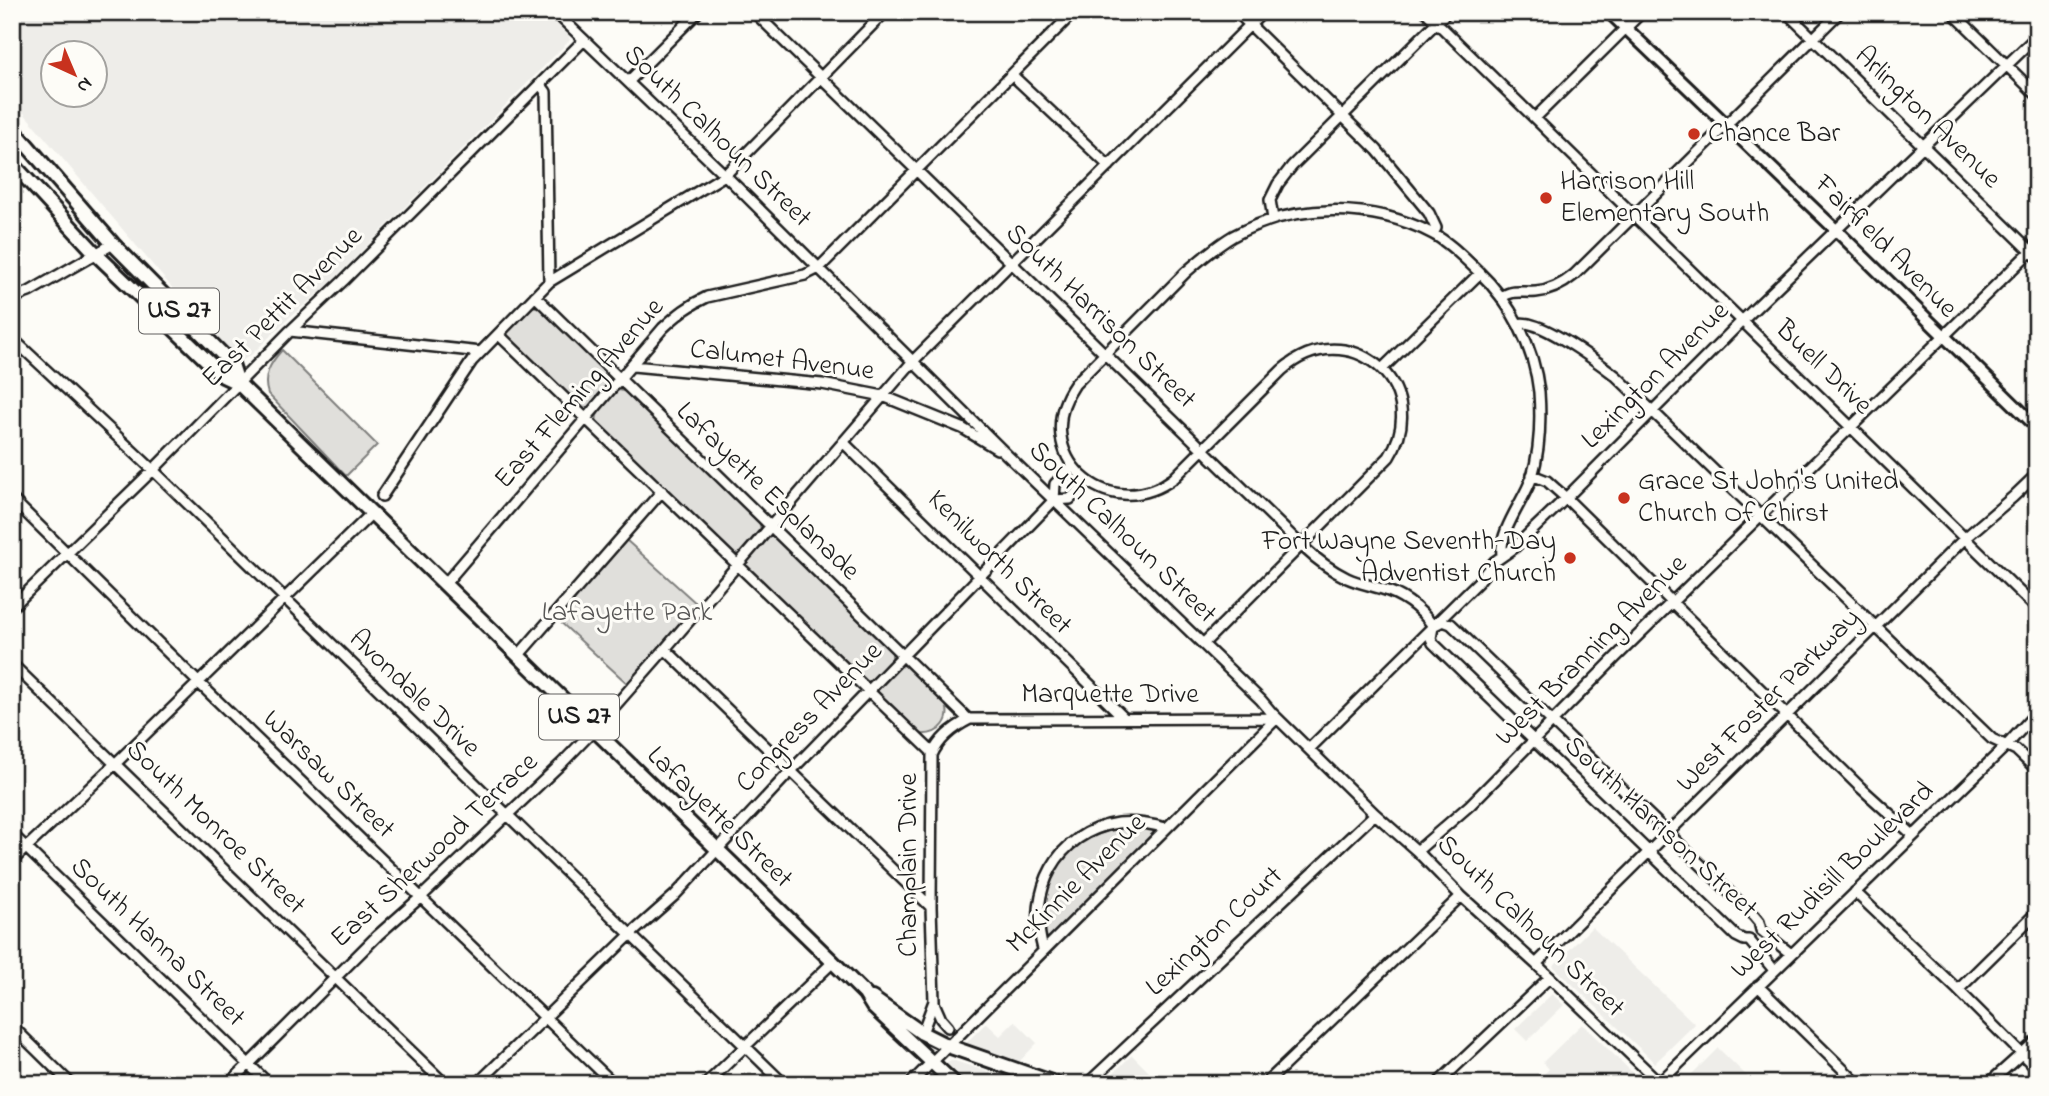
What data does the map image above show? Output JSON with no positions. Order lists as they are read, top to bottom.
{
  "streets": {
    "highway": ["US 27", "Lafayette Street"],
    "main road": ["Fairfield Avenue"],
    "street": [
      "Arlington Avenue",
      "South Calhoun Street",
      "East Pettit Avenue",
      "South Harrison Street",
      "Calumet Avenue",
      "Buell Drive",
      "Lexington Avenue",
      "East Fleming Avenue",
      "Lafayette Esplanade",
      "Kenilworth Street",
      "West Branning Avenue",
      "Avondale Drive",
      "Marquette Drive",
      "West Foster Parkway",
      "Congress Avenue",
      "Warsaw Street",
      "South Monroe Street",
      "East Sherwood Terrace",
      "Champlain Drive",
      "West Rudisill Boulevard",
      "McKinnie Avenue",
      "Lexington Court",
      "South Hanna Street"
    ]
  },
  "crossings": [
    ["Arlington Avenue", "Lexington Avenue"],
    ["Arlington Avenue", "West Branning Avenue"],
    ["South Calhoun Street", "East Pettit Avenue"],
    ["South Calhoun Street", "Calumet Avenue"],
    ["South Calhoun Street", "Lexington Avenue"],
    ["South Calhoun Street", "East Fleming Avenue"],
    ["South Calhoun Street", "West Branning Avenue"],
    ["South Calhoun Street", "Marquette Drive"],
    ["South Calhoun Street", "West Foster Parkway"],
    ["South Calhoun Street", "Congress Avenue"],
    ["South Calhoun Street", "East Sherwood Terrace"],
    ["South Calhoun Street", "West Rudisill Boulevard"],
    ["South Calhoun Street", "McKinnie Avenue"],
    ["South Calhoun Street", "Lexington Court"],
    ["Fairfield Avenue", "Lexington Avenue"],
    ["Fairfield Avenue", "West Branning Avenue"],
    ["East Pettit Avenue", "Avondale Drive"],
    ["East Pettit Avenue", "Warsaw Street"],
    ["East Pettit Avenue", "Lafayette Street"],
    ["US 27", "Lafayette Street"],
    ["US 27", "Champlain Drive"],
    ["US 27", "McKinnie Avenue"],
    ["South Harrison Street", "Lexington Avenue"],
    ["South Harrison Street", "West Branning Avenue"],
    ["South Harrison Street", "West Foster Parkway"],
    ["South Harrison Street", "East Sherwood Terrace"],
    ["South Harrison Street", "West Rudisill Boulevard"],
    ["Calumet Avenue", "East Fleming Avenue"],
    ["Calumet Avenue", "East Sherwood Terrace"],
    ["Buell Drive", "Lexington Avenue"],
    ["Buell Drive", "West Branning Avenue"],
    ["Buell Drive", "West Foster Parkway"],
    ["East Fleming Avenue", "Lafayette Esplanade"],
    ["East Fleming Avenue", "Lafayette Street"],
    ["Lafayette Esplanade", "Marquette Drive"],
    ["Lafayette Esplanade", "Congress Avenue"],
    ["Lafayette Esplanade", "East Sherwood Terrace"],
    ["Lafayette Esplanade", "Champlain Drive"],
    ["Kenilworth Street", "Marquette Drive"],
    ["Kenilworth Street", "Congress Avenue"],
    ["Kenilworth Street", "East Sherwood Terrace"],
    ["Avondale Drive", "Congress Avenue"],
    ["Avondale Drive", "East Sherwood Terrace"],
    ["Marquette Drive", "Champlain Drive"],
    ["Marquette Drive", "McKinnie Avenue"],
    ["Congress Avenue", "Warsaw Street"],
    ["Congress Avenue", "Lafayette Street"],
    ["Warsaw Street", "East Sherwood Terrace"],
    ["Lafayette Street", "East Sherwood Terrace"],
    ["Lafayette Street", "McKinnie Avenue"],
    ["South Monroe Street", "East Sherwood Terrace"],
    ["East Sherwood Terrace", "South Hanna Street"]
  ],
  "parks": ["Lafayette Park"],
  "places": [
    "Chance Bar",
    "Harrison Hill Elementary South",
    "Grace St John's United Church Of Chirst",
    "Fort Wayne Seventh-Day Adventist Church"
  ],
  "north": "bottom right"
}
